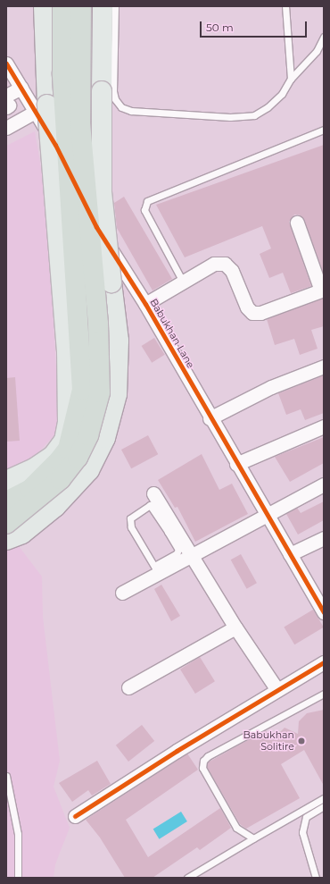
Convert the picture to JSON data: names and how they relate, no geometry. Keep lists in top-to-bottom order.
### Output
{
  "streets": {
    "street": ["Babukhan Lane"]
  },
  "places": ["Babukhan Solitire"],
  "scale_bar": "50 m"
}
